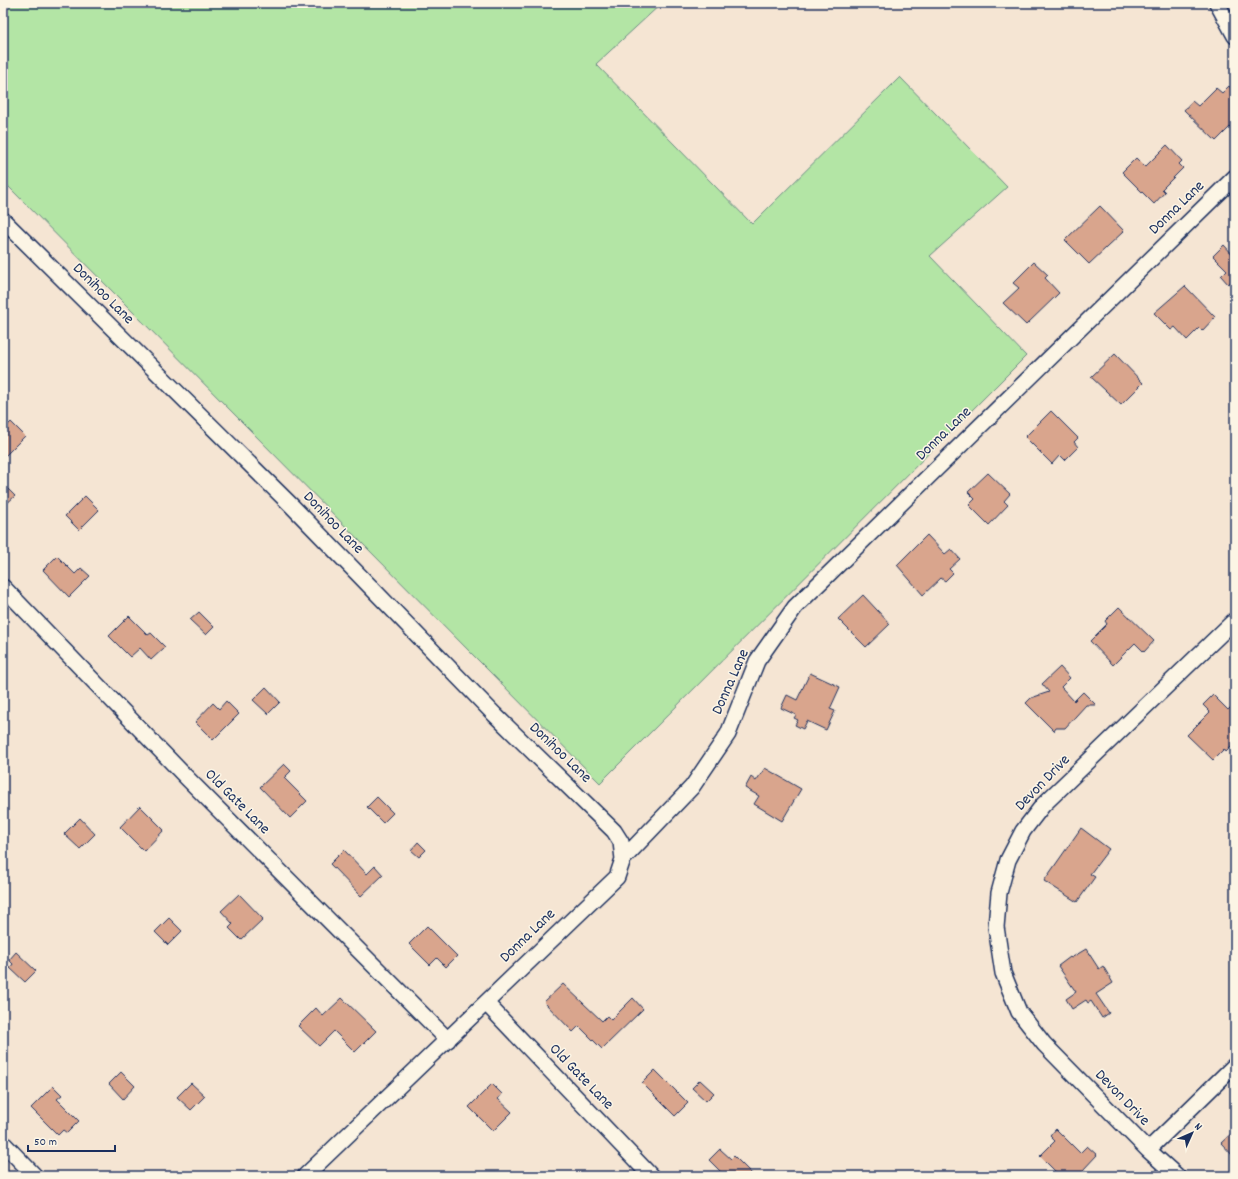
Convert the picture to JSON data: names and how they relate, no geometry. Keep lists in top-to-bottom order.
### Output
{
  "streets": {
    "street": [
      "Donna Lane",
      "Donihoo Lane",
      "Devon Drive",
      "Old Gate Lane"
    ]
  },
  "crossings": [
    ["Donna Lane", "Donihoo Lane"],
    ["Donna Lane", "Old Gate Lane"]
  ],
  "scale_bar": "50 m",
  "north": "top right"
}
